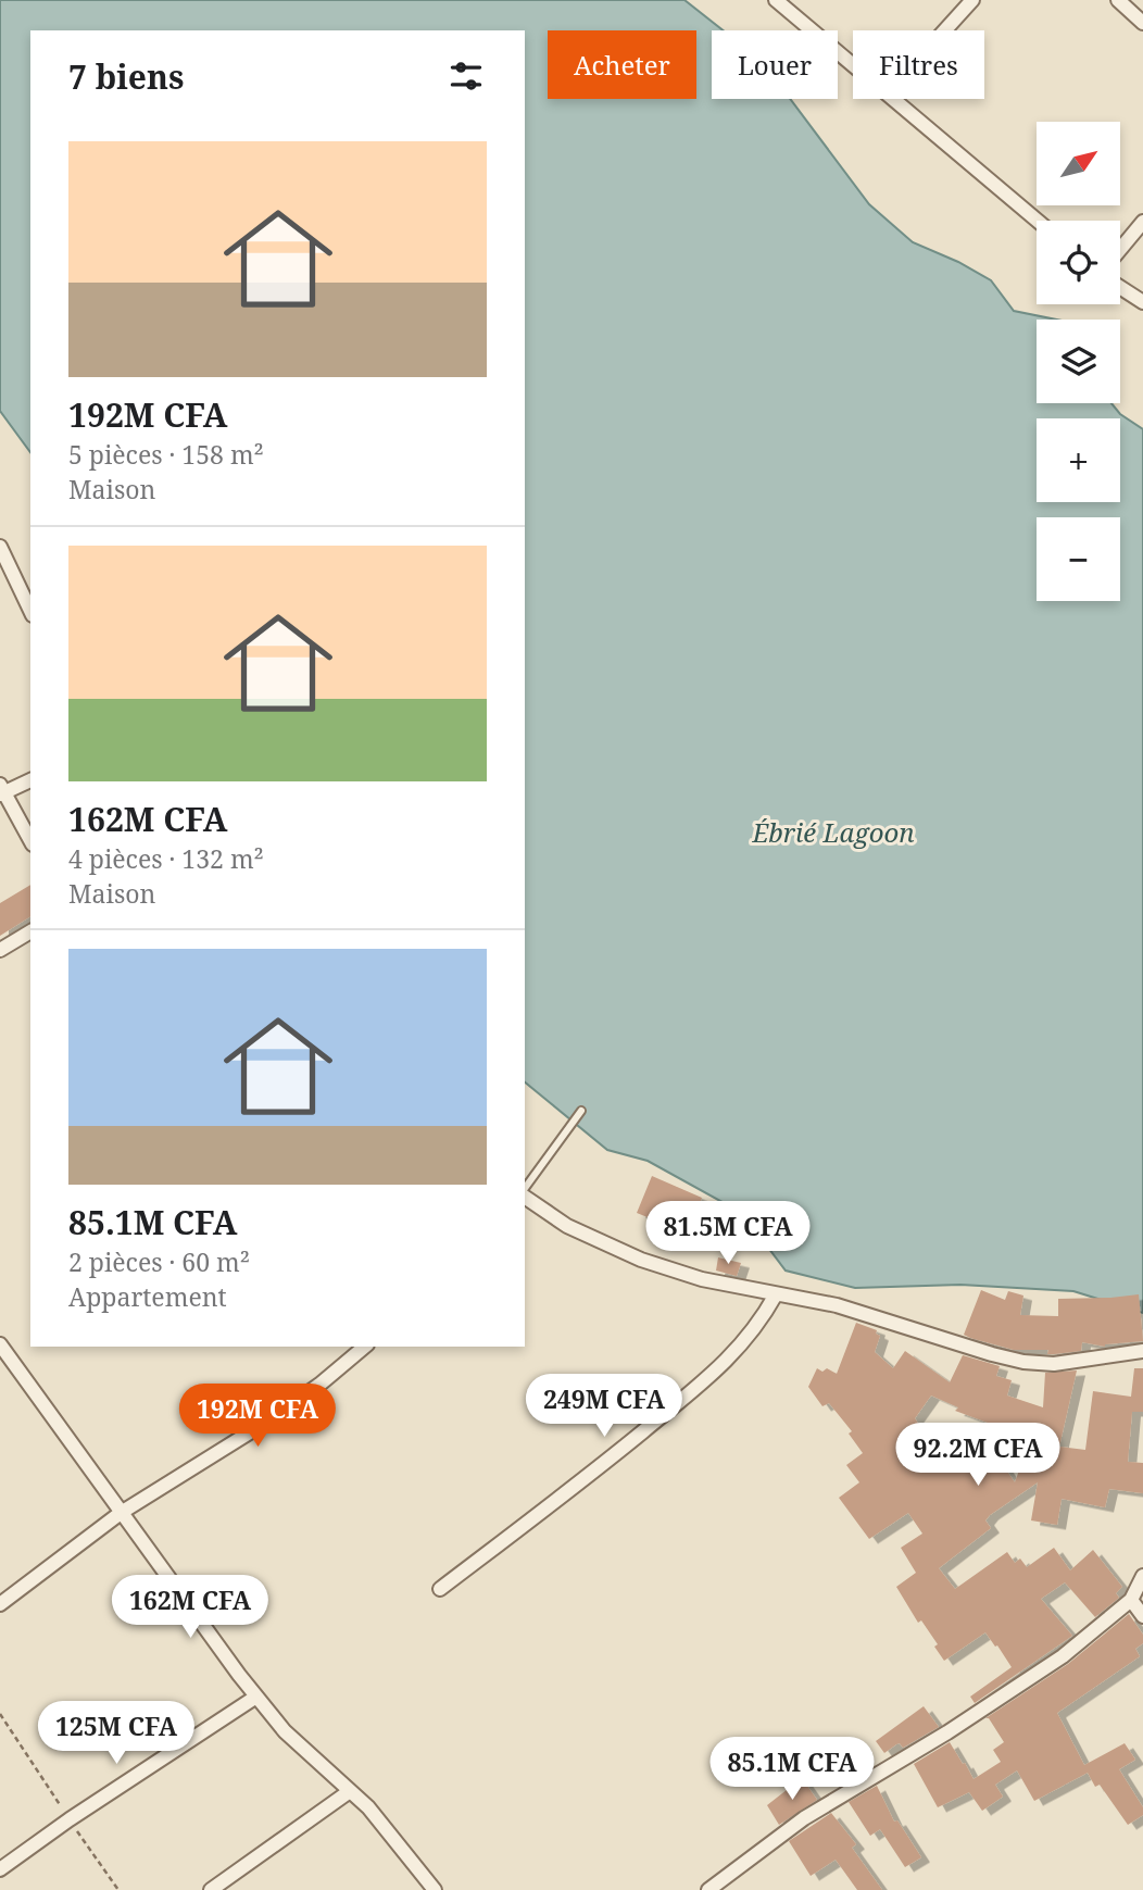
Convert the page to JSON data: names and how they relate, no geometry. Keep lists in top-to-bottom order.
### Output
{
  "water": ["Ébrié Lagoon"],
  "north": "top right",
  "page": {
    "chip": ["Acheter", "Louer", "Filtres"],
    "heading": "7 biens",
    "map_buttons": ["+", "−"],
    "list": [
      {
        "name": "192M CFA",
        "note": "5 pièces · 158 m² · Maison"
      },
      {
        "name": "162M CFA",
        "note": "4 pièces · 132 m² · Maison"
      },
      {
        "name": "85.1M CFA",
        "note": "2 pièces · 60 m² · Appartement"
      }
    ],
    "price": [
      "81.5M CFA",
      "249M CFA",
      "192M CFA",
      "92.2M CFA",
      "162M CFA",
      "125M CFA",
      "85.1M CFA"
    ]
  }
}
